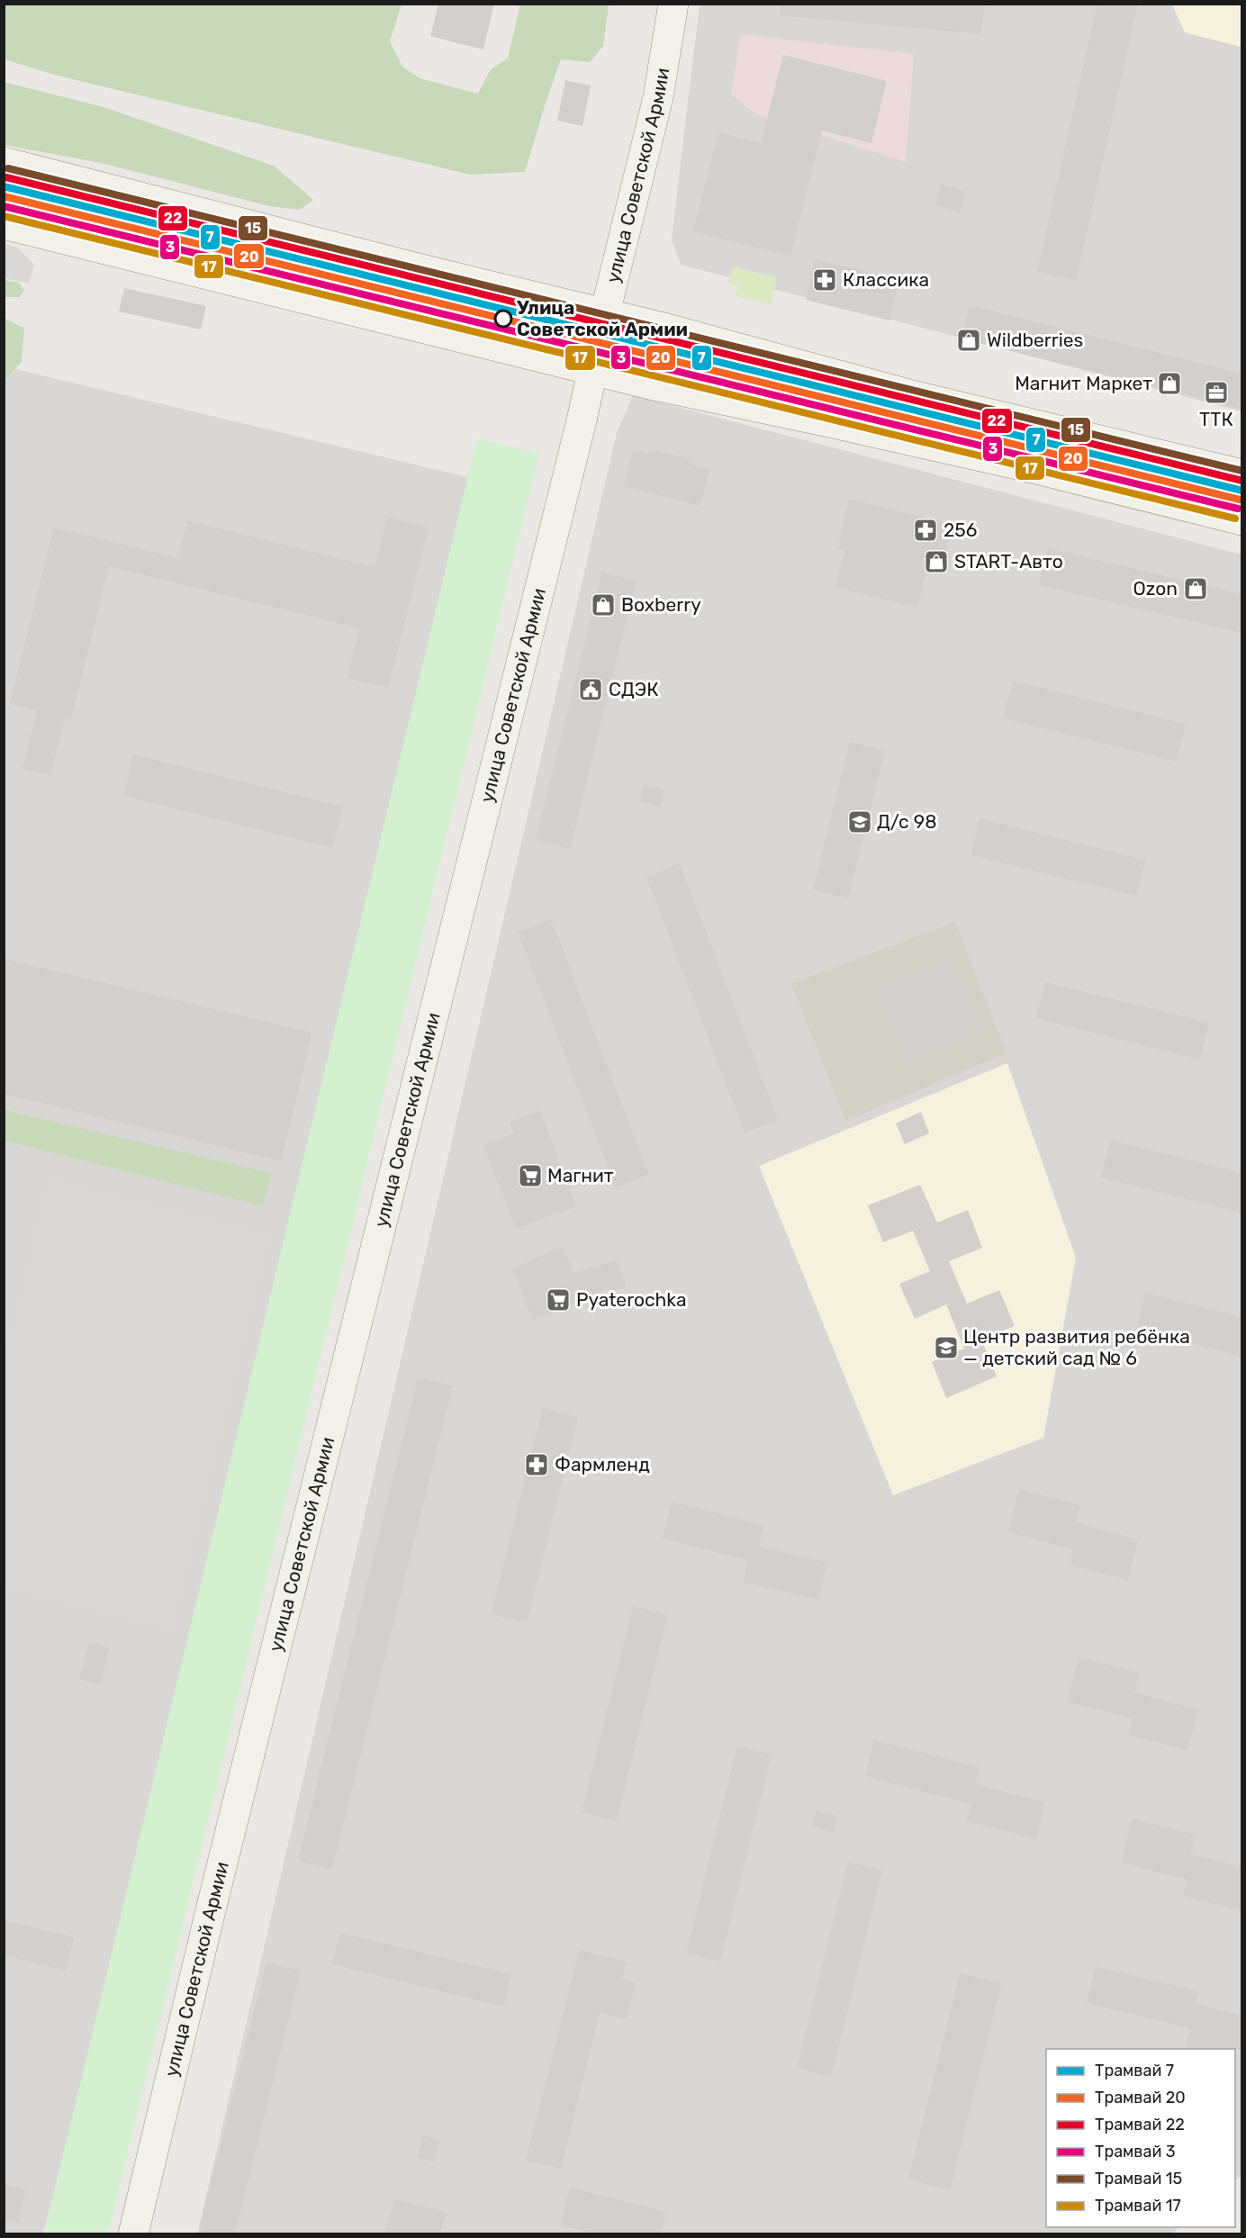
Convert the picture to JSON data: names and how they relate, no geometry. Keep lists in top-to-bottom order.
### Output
{
  "streets": {
    "main road": ["улица Советской Армии"]
  },
  "places": {
    "pharmacy": ["Классика", "256", "Фармленд"],
    "other": ["Улица Советской Армии"],
    "shop": [
      "Wildberries",
      "Магнит Маркет",
      "START-Авто",
      "Ozon",
      "Boxberry"
    ],
    "office": ["ТТК"],
    "public building": ["СДЭК"],
    "school or university": ["Д/с 98", "Центр развития ребёнка — детский сад № 6"],
    "supermarket": ["Магнит", "Pyaterochka"]
  },
  "lines": [
    "tram line 15",
    "tram line 22",
    "tram line 7",
    "tram line 20",
    "tram line 3",
    "tram line 17"
  ],
  "legend": [
    "Трамвай 7",
    "Трамвай 20",
    "Трамвай 22",
    "Трамвай 3",
    "Трамвай 15",
    "Трамвай 17"
  ]
}
